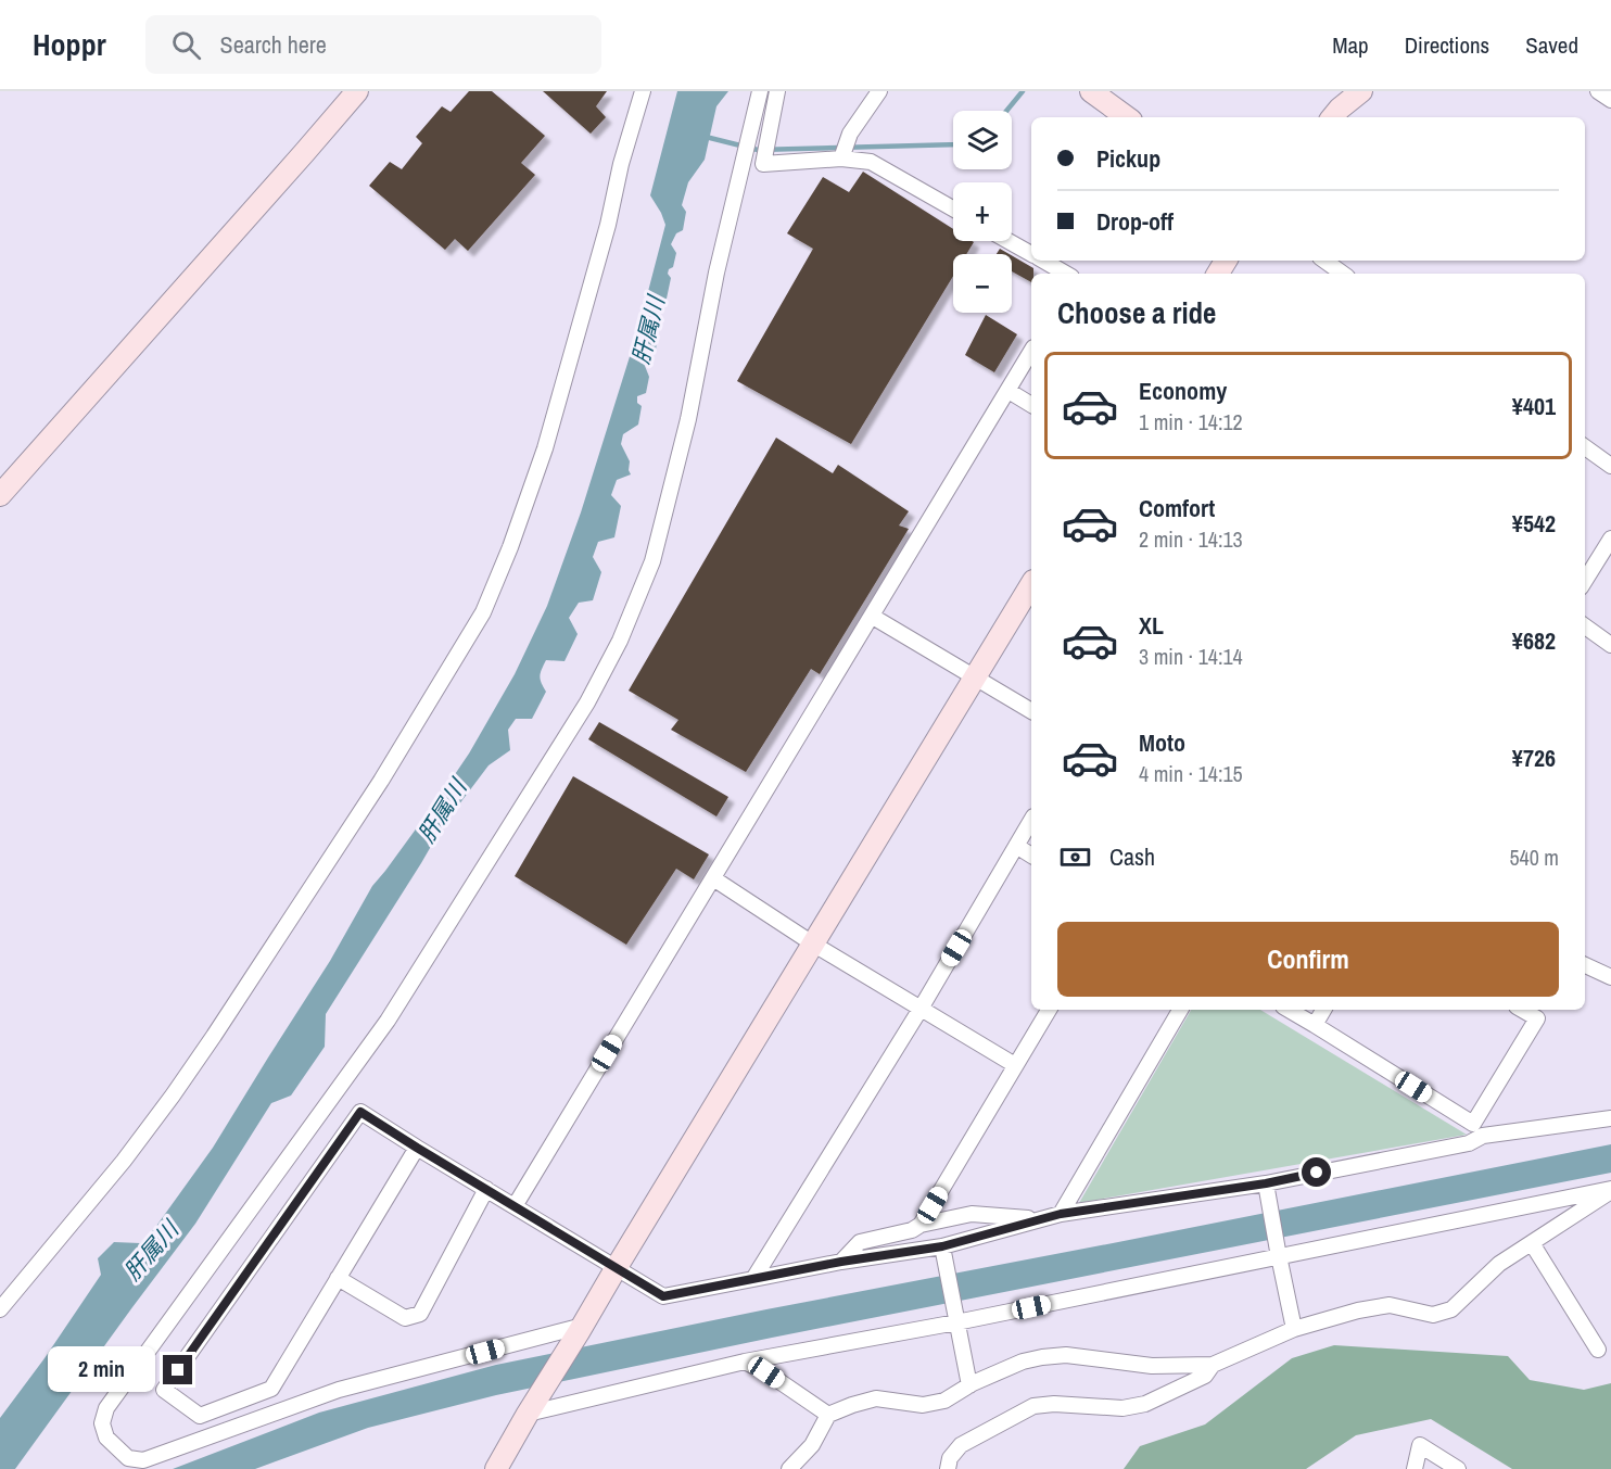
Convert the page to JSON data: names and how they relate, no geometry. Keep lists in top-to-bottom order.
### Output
{
  "water": ["肝属川"],
  "page": {
    "header": "Hoppr",
    "search": "Search here",
    "nav": ["Map", "Directions", "Saved"],
    "map_buttons": ["+", "−"],
    "banner": ["Pickup", "Drop-off"],
    "heading": "Choose a ride",
    "list": [
      {
        "name": "Economy",
        "note": "1 min · 14:12",
        "value": "¥401"
      },
      {
        "name": "Comfort",
        "note": "2 min · 14:13",
        "value": "¥542"
      },
      {
        "name": "XL",
        "note": "3 min · 14:14",
        "value": "¥682"
      },
      {
        "name": "Moto",
        "note": "4 min · 14:15",
        "value": "¥726"
      }
    ],
    "pay": ["Cash", "540 m"],
    "buttons": "Confirm",
    "bubble": "2 min"
  }
}
